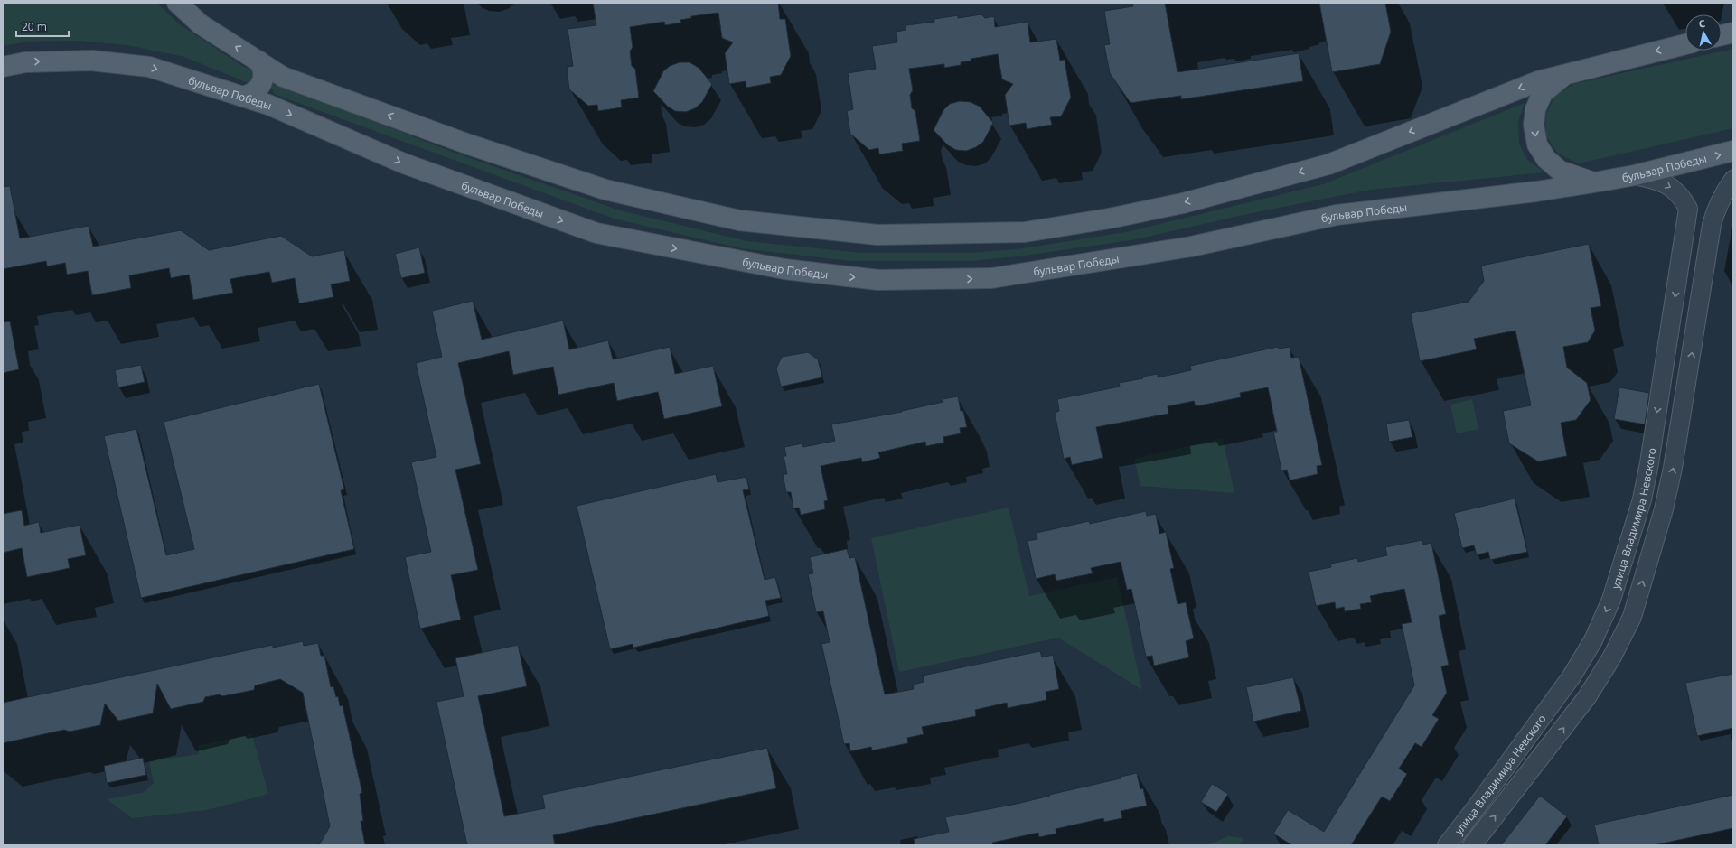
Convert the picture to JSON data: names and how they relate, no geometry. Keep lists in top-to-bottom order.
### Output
{
  "streets": {
    "main road": ["бульвар Победы"],
    "street": ["улица Владимира Невского"]
  },
  "crossings": [
    ["бульвар Победы", "улица Владимира Невского"]
  ],
  "scale_bar": "20 m",
  "north": "top"
}
